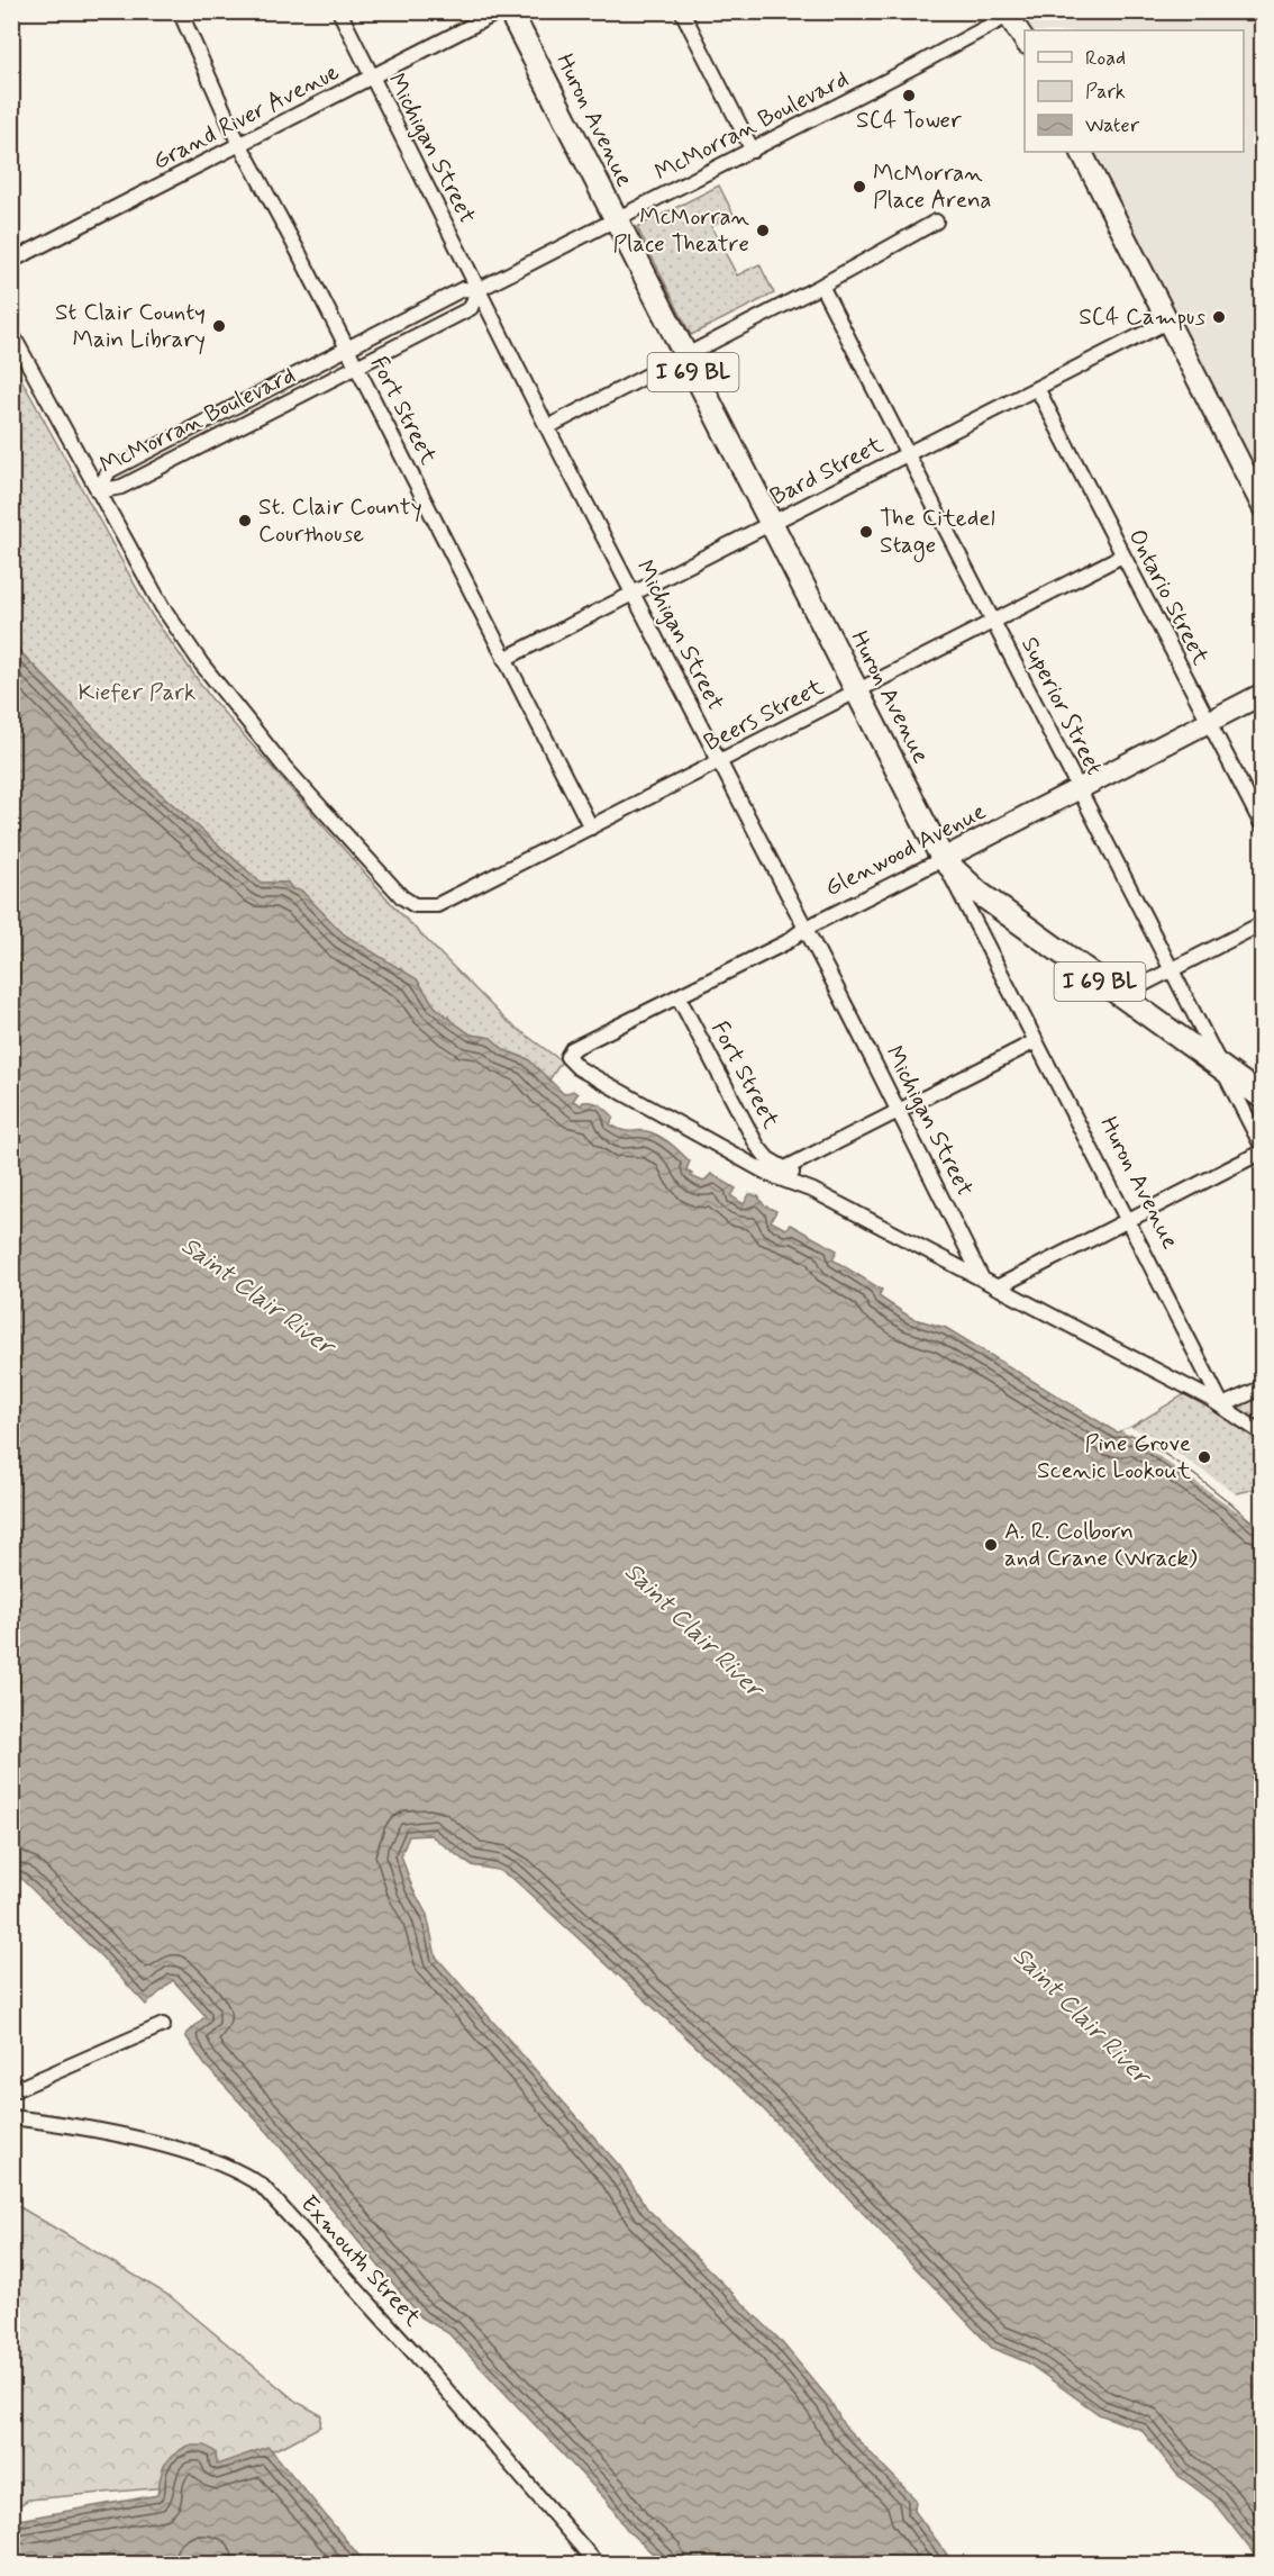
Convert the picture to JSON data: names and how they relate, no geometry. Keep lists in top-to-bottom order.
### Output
{
  "streets": {
    "main road": ["Huron Avenue", "I 69 BL"],
    "street": [
      "Grand River Avenue",
      "McMorran Boulevard",
      "Michigan Street",
      "Fort Street",
      "Bard Street",
      "Ontario Street",
      "Superior Street",
      "Beers Street",
      "Glenwood Avenue",
      "Exmouth Street"
    ]
  },
  "crossings": [
    ["Grand River Avenue", "Michigan Street"],
    ["Grand River Avenue", "Fort Street"],
    ["Huron Avenue", "McMorran Boulevard"],
    ["Huron Avenue", "I 69 BL"],
    ["Huron Avenue", "Bard Street"],
    ["Huron Avenue", "Beers Street"],
    ["Huron Avenue", "Glenwood Avenue"],
    ["McMorran Boulevard", "Michigan Street"],
    ["McMorran Boulevard", "Fort Street"],
    ["McMorran Boulevard", "Beers Street"],
    ["Michigan Street", "Bard Street"],
    ["Michigan Street", "Beers Street"],
    ["Michigan Street", "Glenwood Avenue"],
    ["I 69 BL", "Superior Street"],
    ["I 69 BL", "Glenwood Avenue"],
    ["Fort Street", "Bard Street"],
    ["Fort Street", "Beers Street"],
    ["Fort Street", "Glenwood Avenue"],
    ["Bard Street", "Ontario Street"],
    ["Bard Street", "Superior Street"],
    ["Ontario Street", "Beers Street"],
    ["Ontario Street", "Glenwood Avenue"],
    ["Superior Street", "Beers Street"],
    ["Superior Street", "Glenwood Avenue"]
  ],
  "water": ["Saint Clair River"],
  "parks": ["Kiefer Park"],
  "places": [
    "SC4 Tower",
    "McMorran Place Arena",
    "McMorran Place Theatre",
    "SC4 Campus",
    "St Clair County Main Library",
    "St. Clair County Courthouse",
    "The Citedel Stage",
    "Pine Grove Scenic Lookout",
    "A. R. Colborn and Crane (Wrack)"
  ],
  "legend": ["Road", "Park", "Water"]
}
